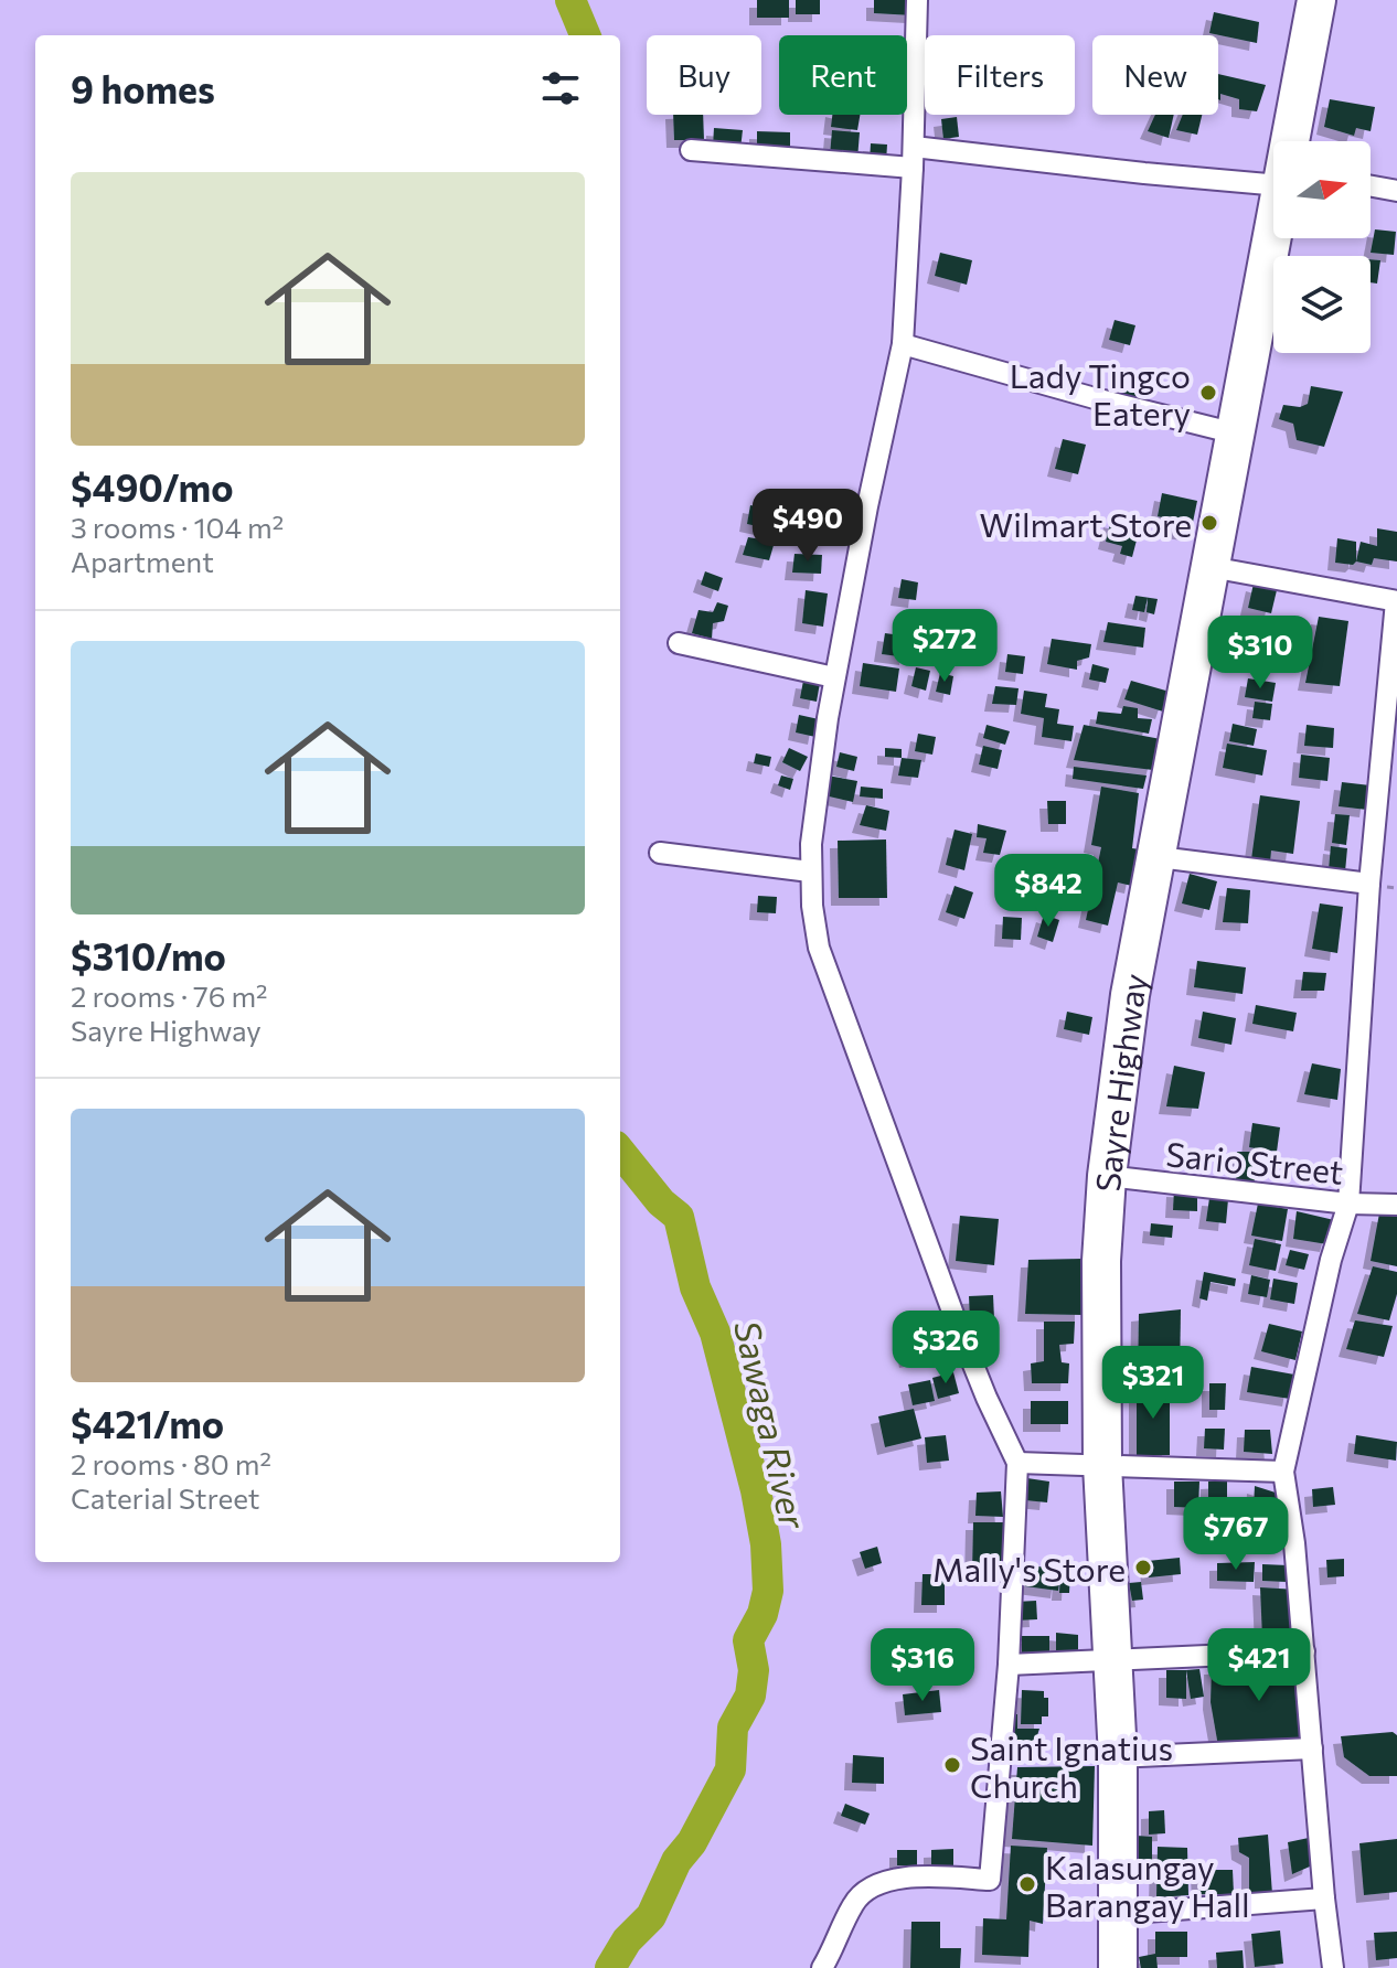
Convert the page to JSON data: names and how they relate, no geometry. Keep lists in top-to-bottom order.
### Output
{
  "streets": {
    "highway": ["Sayre Highway"],
    "street": ["Sario Street"]
  },
  "crossings": [
    ["Sayre Highway", "Sario Street"]
  ],
  "water": ["Sawaga River"],
  "places": [
    "Lady Tingco Eatery",
    "Wilmart Store",
    "Mally's Store",
    "Saint Ignatius Church",
    "Kalasungay Barangay Hall"
  ],
  "north": "right",
  "page": {
    "chip": [
      "Buy",
      "Rent",
      "Filters",
      "New"
    ],
    "heading": "9 homes",
    "list": [
      {
        "name": "$490/mo",
        "note": "3 rooms · 104 m² · Apartment"
      },
      {
        "name": "$310/mo",
        "note": "2 rooms · 76 m² · Sayre Highway"
      },
      {
        "name": "$421/mo",
        "note": "2 rooms · 80 m² · Caterial Street"
      }
    ],
    "price": [
      "$490",
      "$272",
      "$310",
      "$842",
      "$326",
      "$321",
      "$767",
      "$316",
      "$421"
    ]
  }
}
